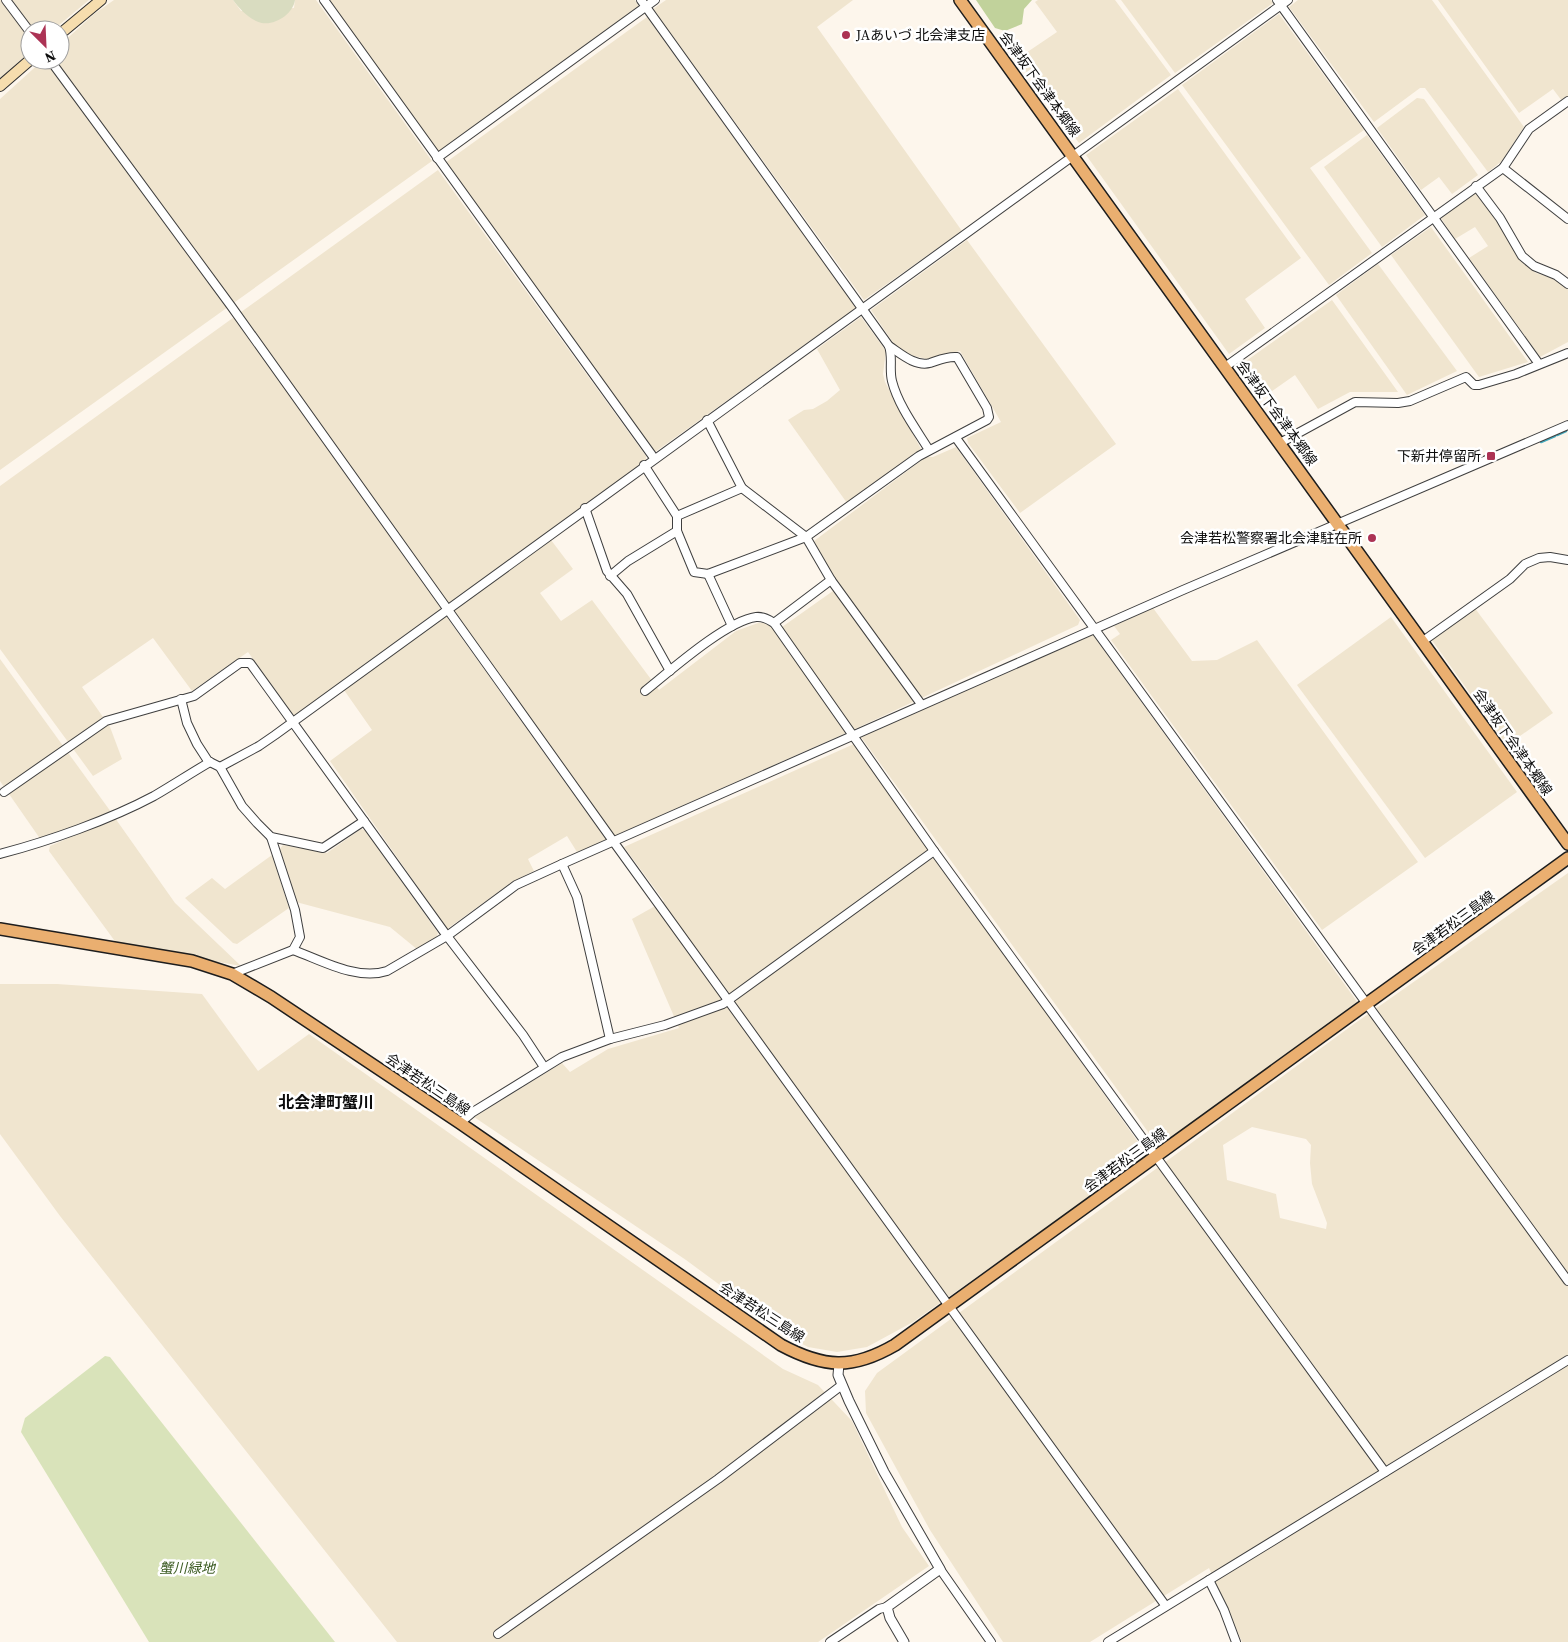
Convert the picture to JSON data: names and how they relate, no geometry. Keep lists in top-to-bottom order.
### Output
{
  "streets": {
    "main road": ["会津坂下会津本郷線", "会津若松三島線"]
  },
  "districts": ["北会津町蟹川"],
  "parks": ["蟹川緑地"],
  "places": {
    "other": ["JAあいづ 北会津支店", "会津若松警察署北会津駐在所"],
    "transit": ["下新井停留所"]
  },
  "north": "bottom right"
}
